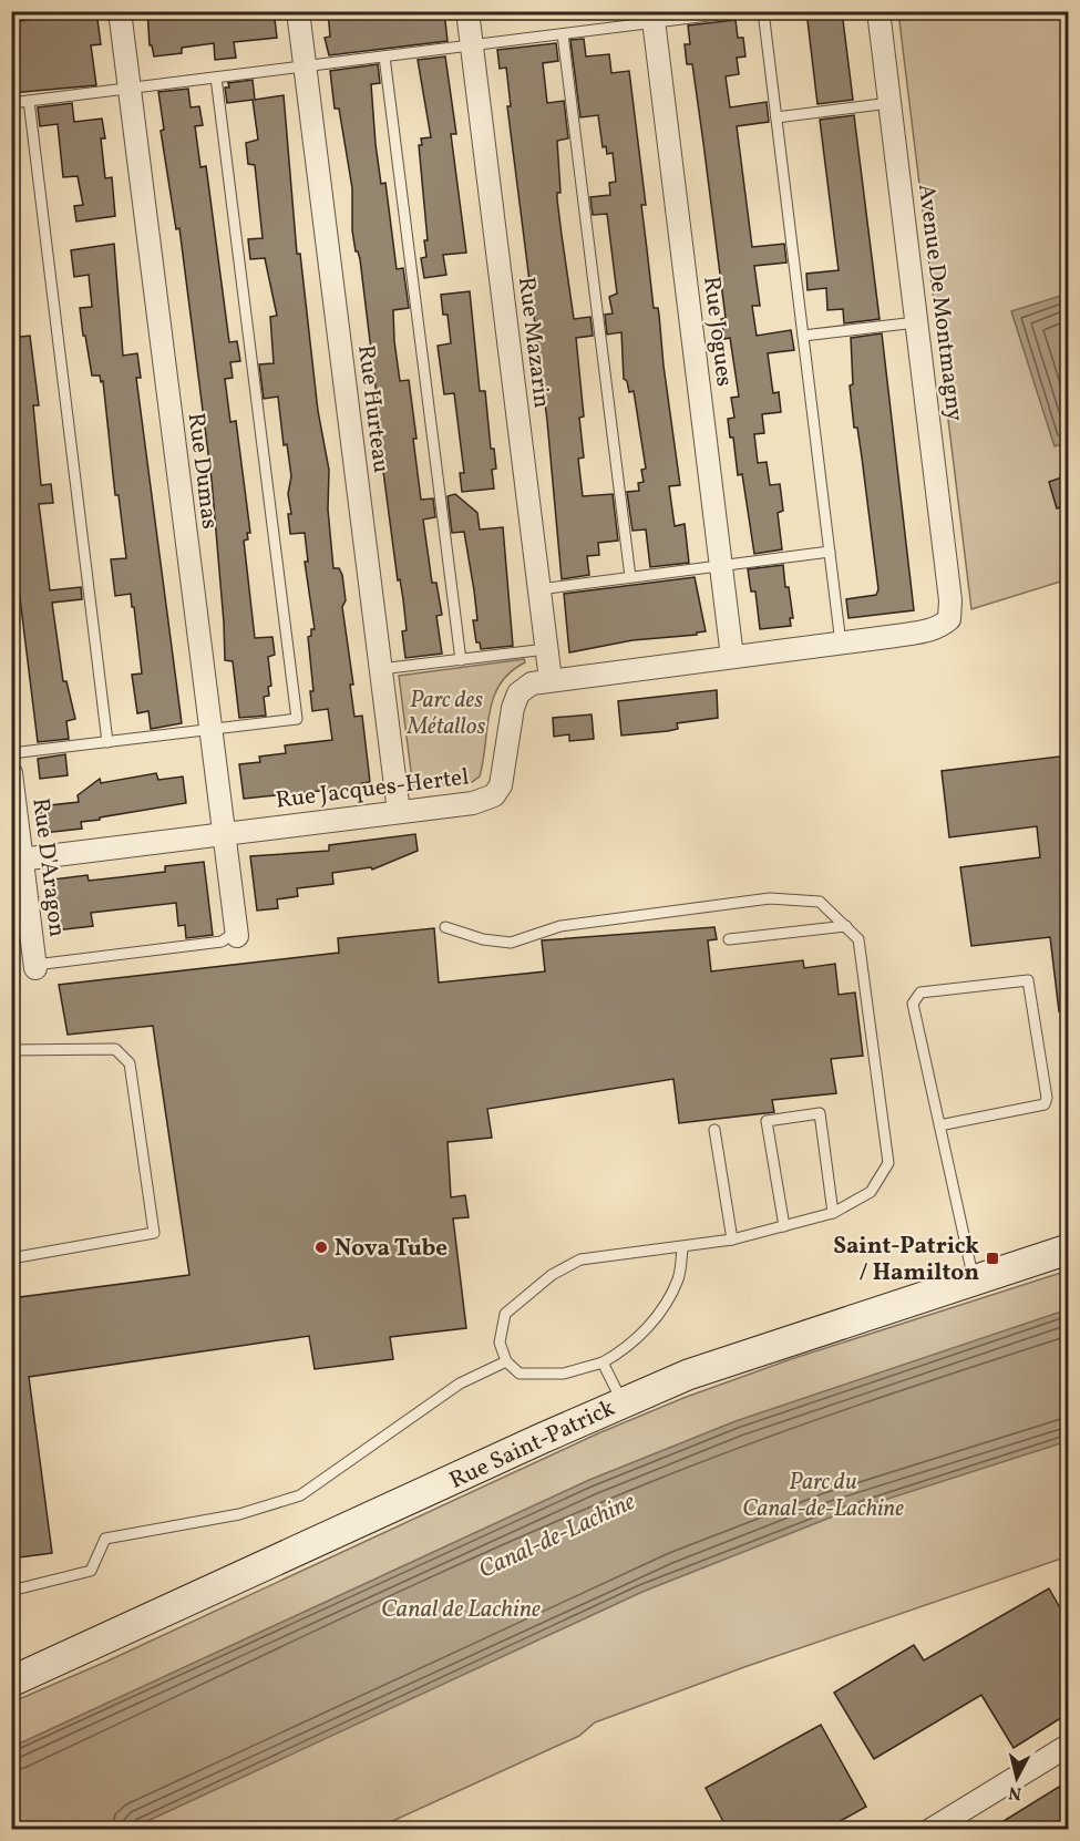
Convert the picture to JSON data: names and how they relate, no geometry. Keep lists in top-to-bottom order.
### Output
{
  "streets": {
    "main road": ["Rue Saint-Patrick"],
    "street": [
      "Avenue De Montmagny",
      "Rue Jogues",
      "Rue Mazarin",
      "Rue Hurteau",
      "Rue Dumas",
      "Rue Jacques-Hertel",
      "Rue D'Aragon"
    ]
  },
  "crossings": [
    ["Avenue De Montmagny", "Rue Jacques-Hertel"],
    ["Rue Jogues", "Rue Jacques-Hertel"],
    ["Rue Mazarin", "Rue Jacques-Hertel"],
    ["Rue Hurteau", "Rue Jacques-Hertel"],
    ["Rue Dumas", "Rue Jacques-Hertel"],
    ["Rue Jacques-Hertel", "Rue D'Aragon"]
  ],
  "water": ["Canal-de-Lachine", "Canal de Lachine"],
  "parks": ["Parc des Métallos", "Parc du Canal-de-Lachine"],
  "places": {
    "other": ["Nova Tube"],
    "transit": ["Saint-Patrick / Hamilton"]
  },
  "north": "bottom"
}
